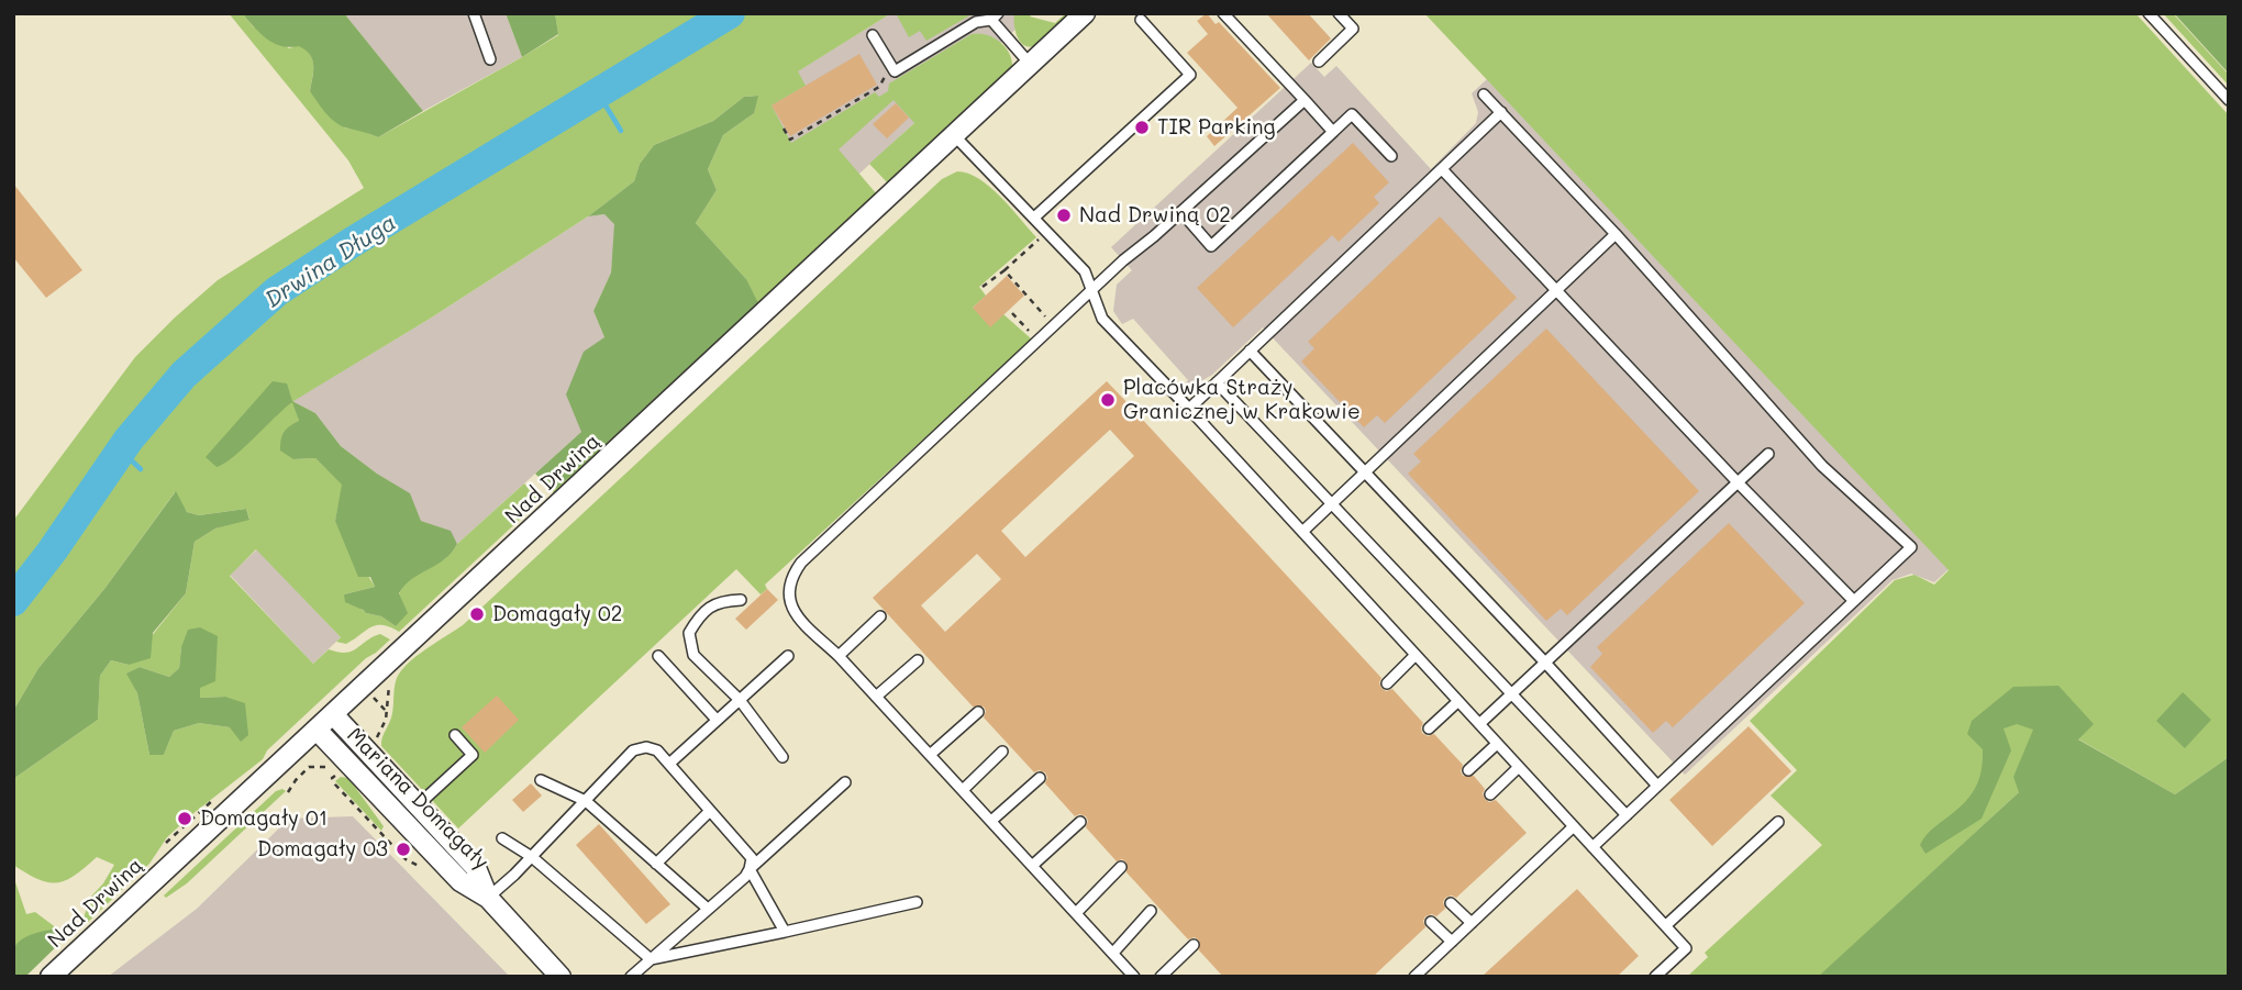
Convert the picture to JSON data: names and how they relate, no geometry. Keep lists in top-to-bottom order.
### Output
{
  "streets": {
    "street": ["Nad Drwiną", "Mariana Domagały"]
  },
  "crossings": [
    ["Nad Drwiną", "Mariana Domagały"]
  ],
  "water": ["Drwina Długa"],
  "places": [
    "TIR Parking",
    "Nad Drwiną 02",
    "Placówka Straży Granicznej w Krakowie",
    "Domagały 02",
    "Domagały 01",
    "Domagały 03"
  ]
}
